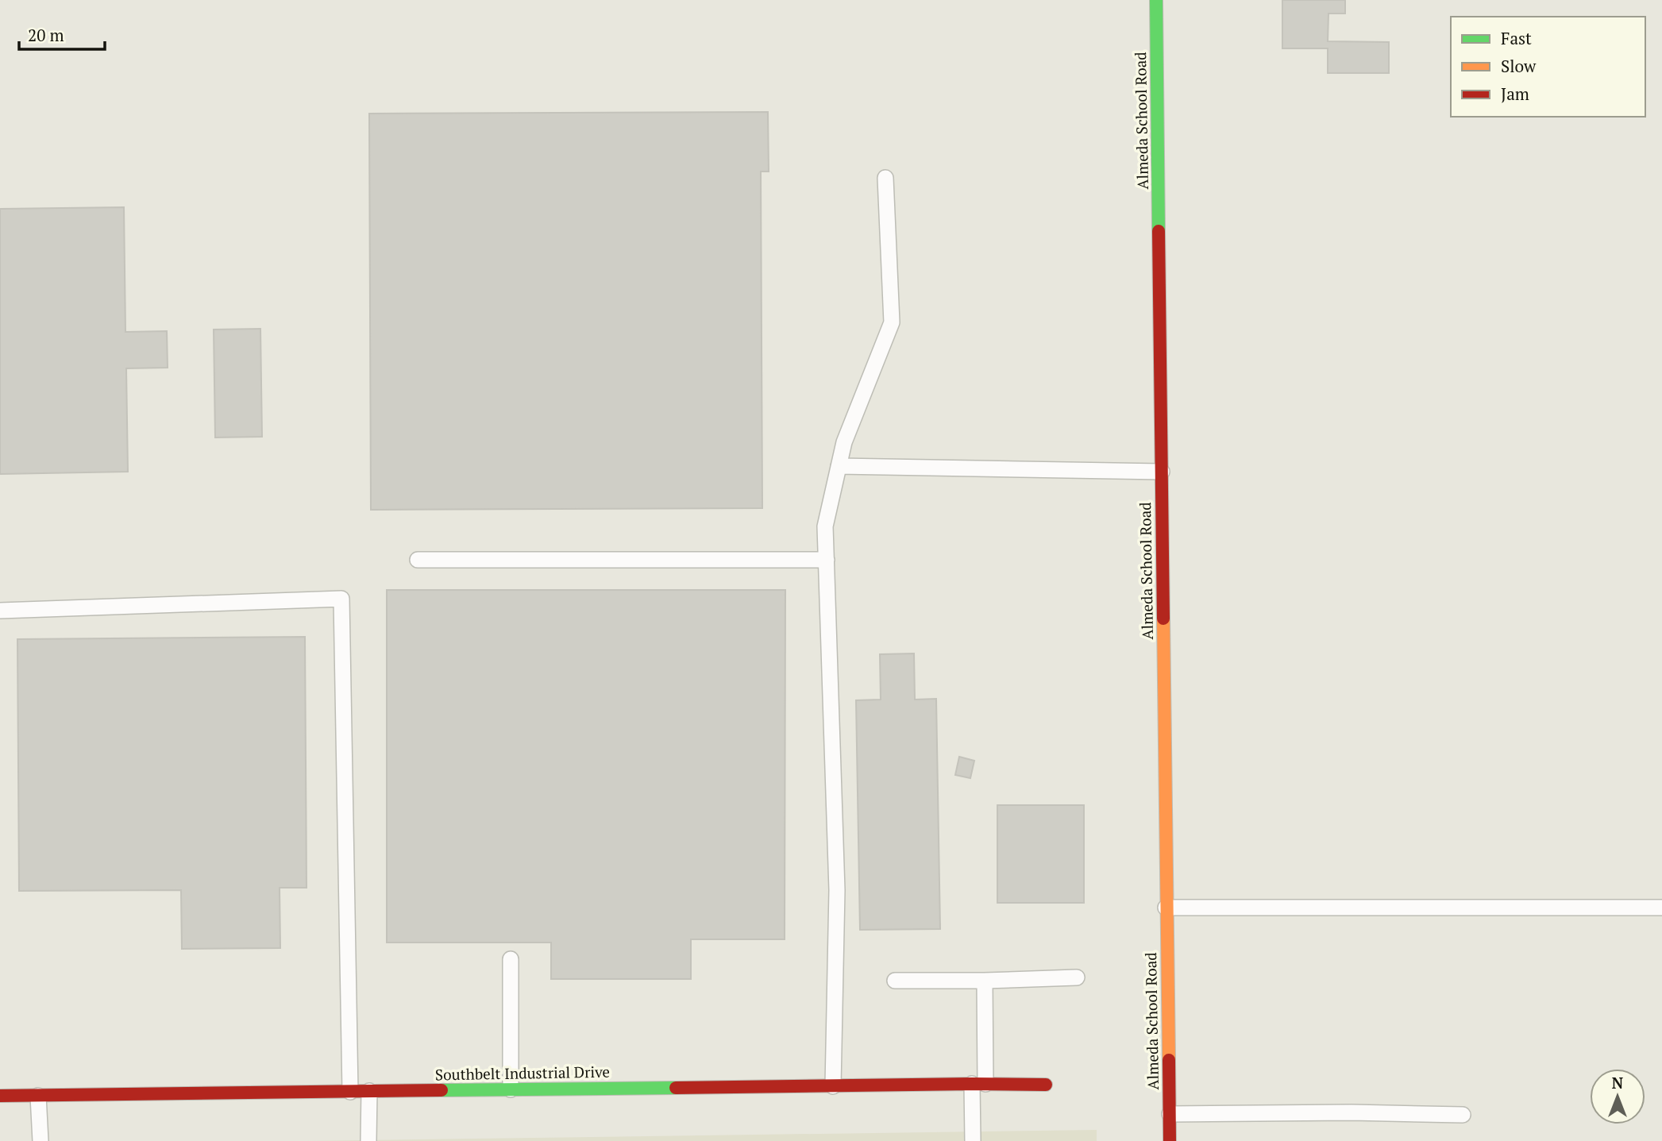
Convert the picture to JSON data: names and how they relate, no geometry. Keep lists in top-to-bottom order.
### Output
{
  "streets": {
    "street": ["Almeda School Road", "Southbelt Industrial Drive"]
  },
  "legend": ["Fast", "Slow", "Jam"],
  "scale_bar": "20 m",
  "north": "top"
}
